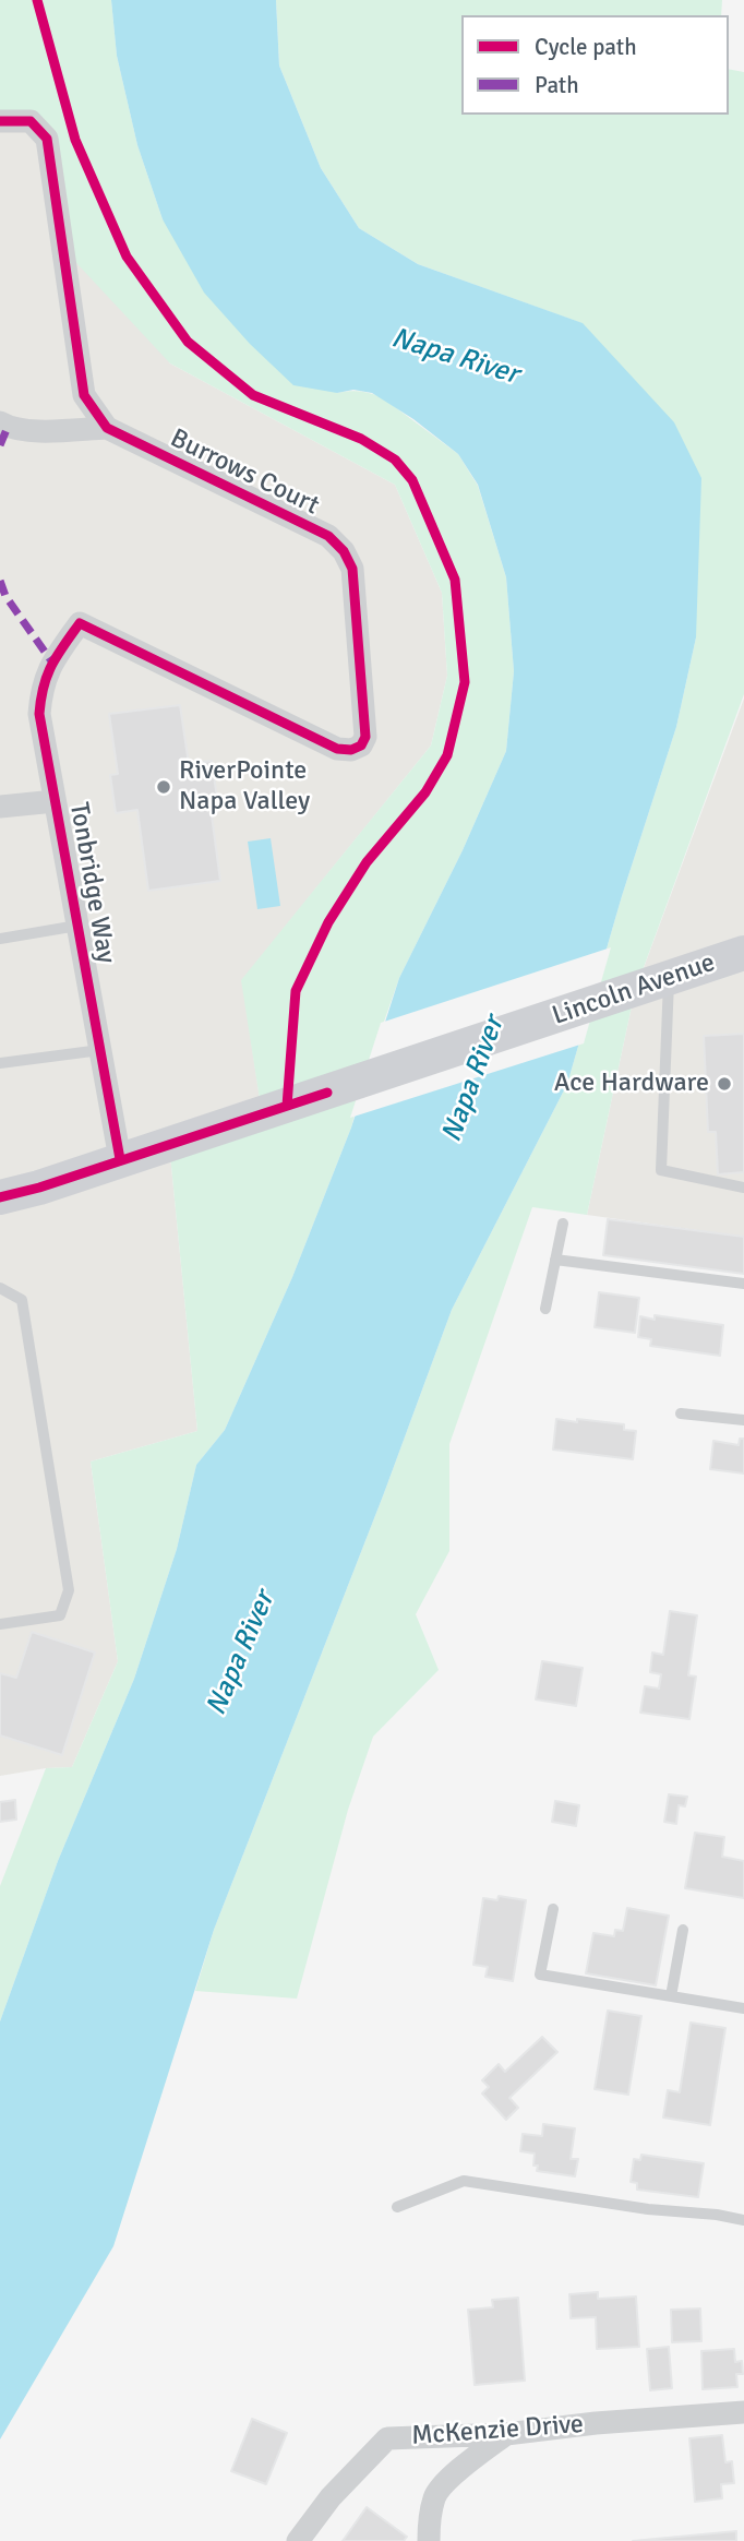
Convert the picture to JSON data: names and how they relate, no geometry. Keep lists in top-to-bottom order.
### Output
{
  "streets": {
    "main road": ["Lincoln Avenue"],
    "street": ["Burrows Court", "Tonbridge Way", "McKenzie Drive"]
  },
  "crossings": [
    ["Burrows Court", "Tonbridge Way"],
    ["Tonbridge Way", "Lincoln Avenue"]
  ],
  "water": ["Napa River"],
  "places": ["RiverPointe Napa Valley", "Ace Hardware"],
  "legend": ["Cycle path", "Path"]
}
